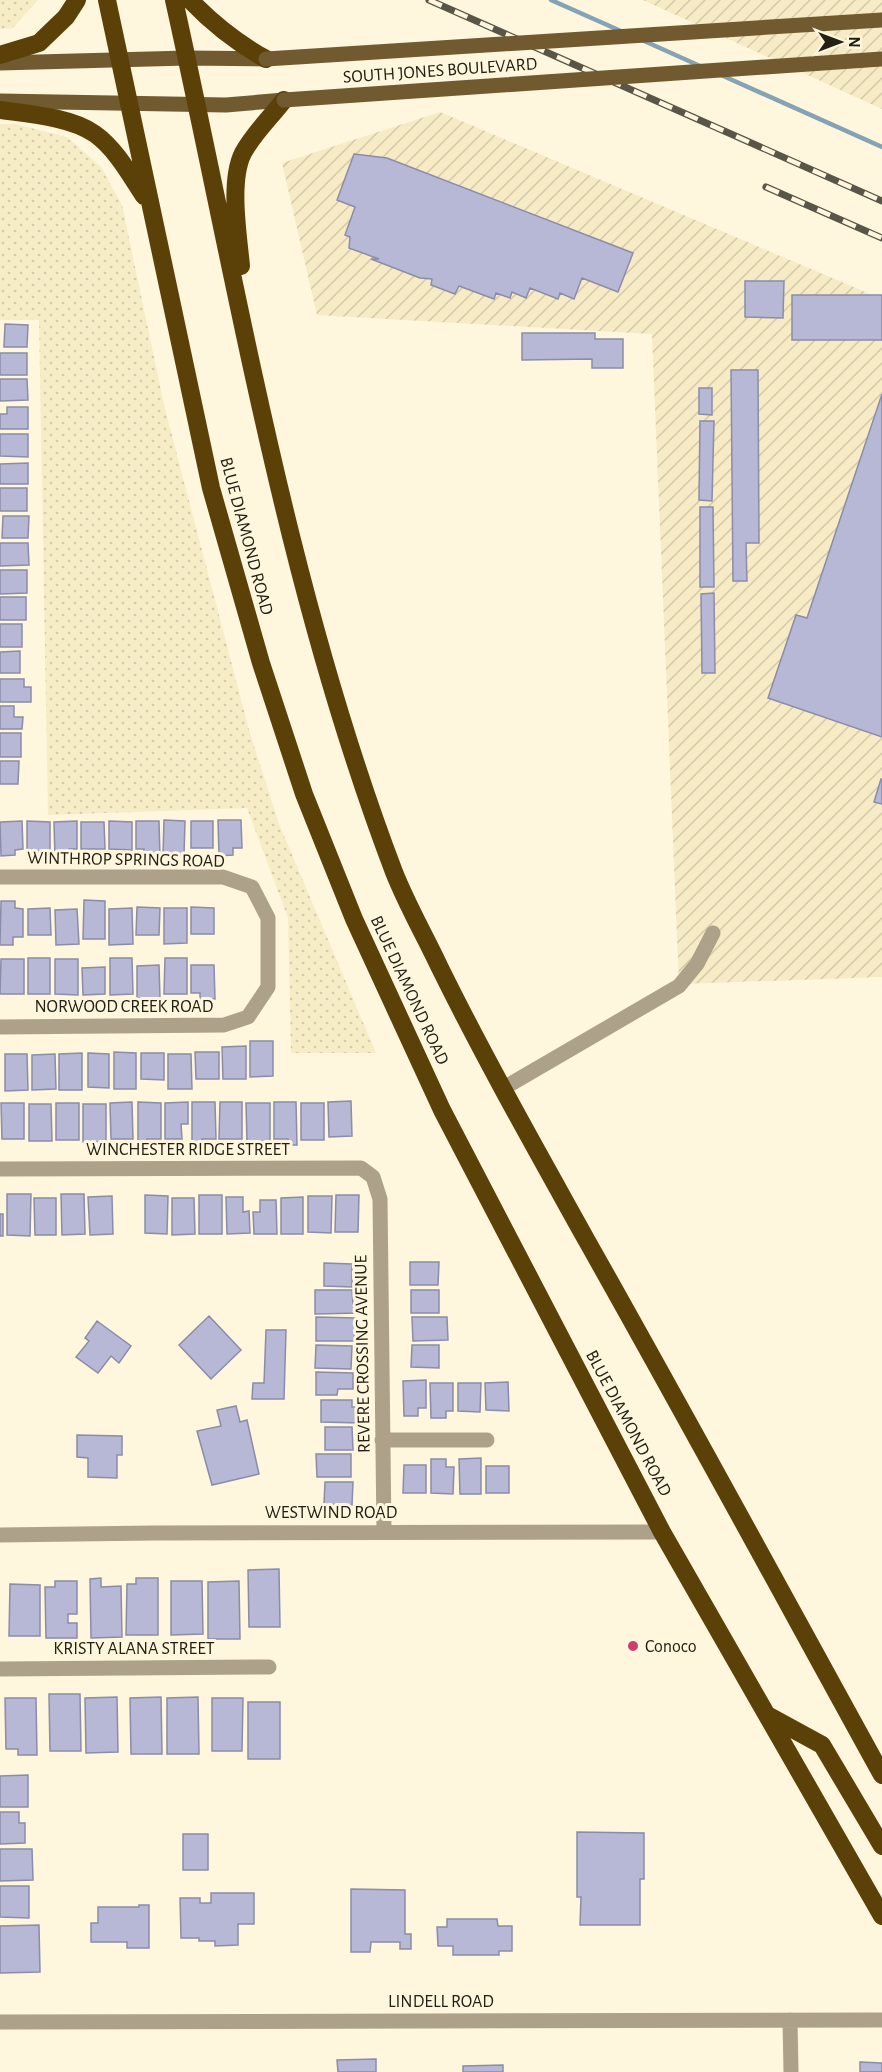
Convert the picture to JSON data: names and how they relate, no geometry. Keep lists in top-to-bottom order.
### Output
{
  "streets": {
    "highway": ["BLUE DIAMOND ROAD"],
    "main road": ["SOUTH JONES BOULEVARD"],
    "street": [
      "WINTHROP SPRINGS ROAD",
      "NORWOOD CREEK ROAD",
      "WINCHESTER RIDGE STREET",
      "REVERE CROSSING AVENUE",
      "WESTWIND ROAD",
      "KRISTY ALANA STREET",
      "LINDELL ROAD"
    ]
  },
  "crossings": [
    ["SOUTH JONES BOULEVARD", "BLUE DIAMOND ROAD"],
    ["BLUE DIAMOND ROAD", "WESTWIND ROAD"],
    ["WINTHROP SPRINGS ROAD", "NORWOOD CREEK ROAD"],
    ["WINCHESTER RIDGE STREET", "REVERE CROSSING AVENUE"],
    ["REVERE CROSSING AVENUE", "WESTWIND ROAD"]
  ],
  "places": ["Conoco"],
  "north": "right"
}
